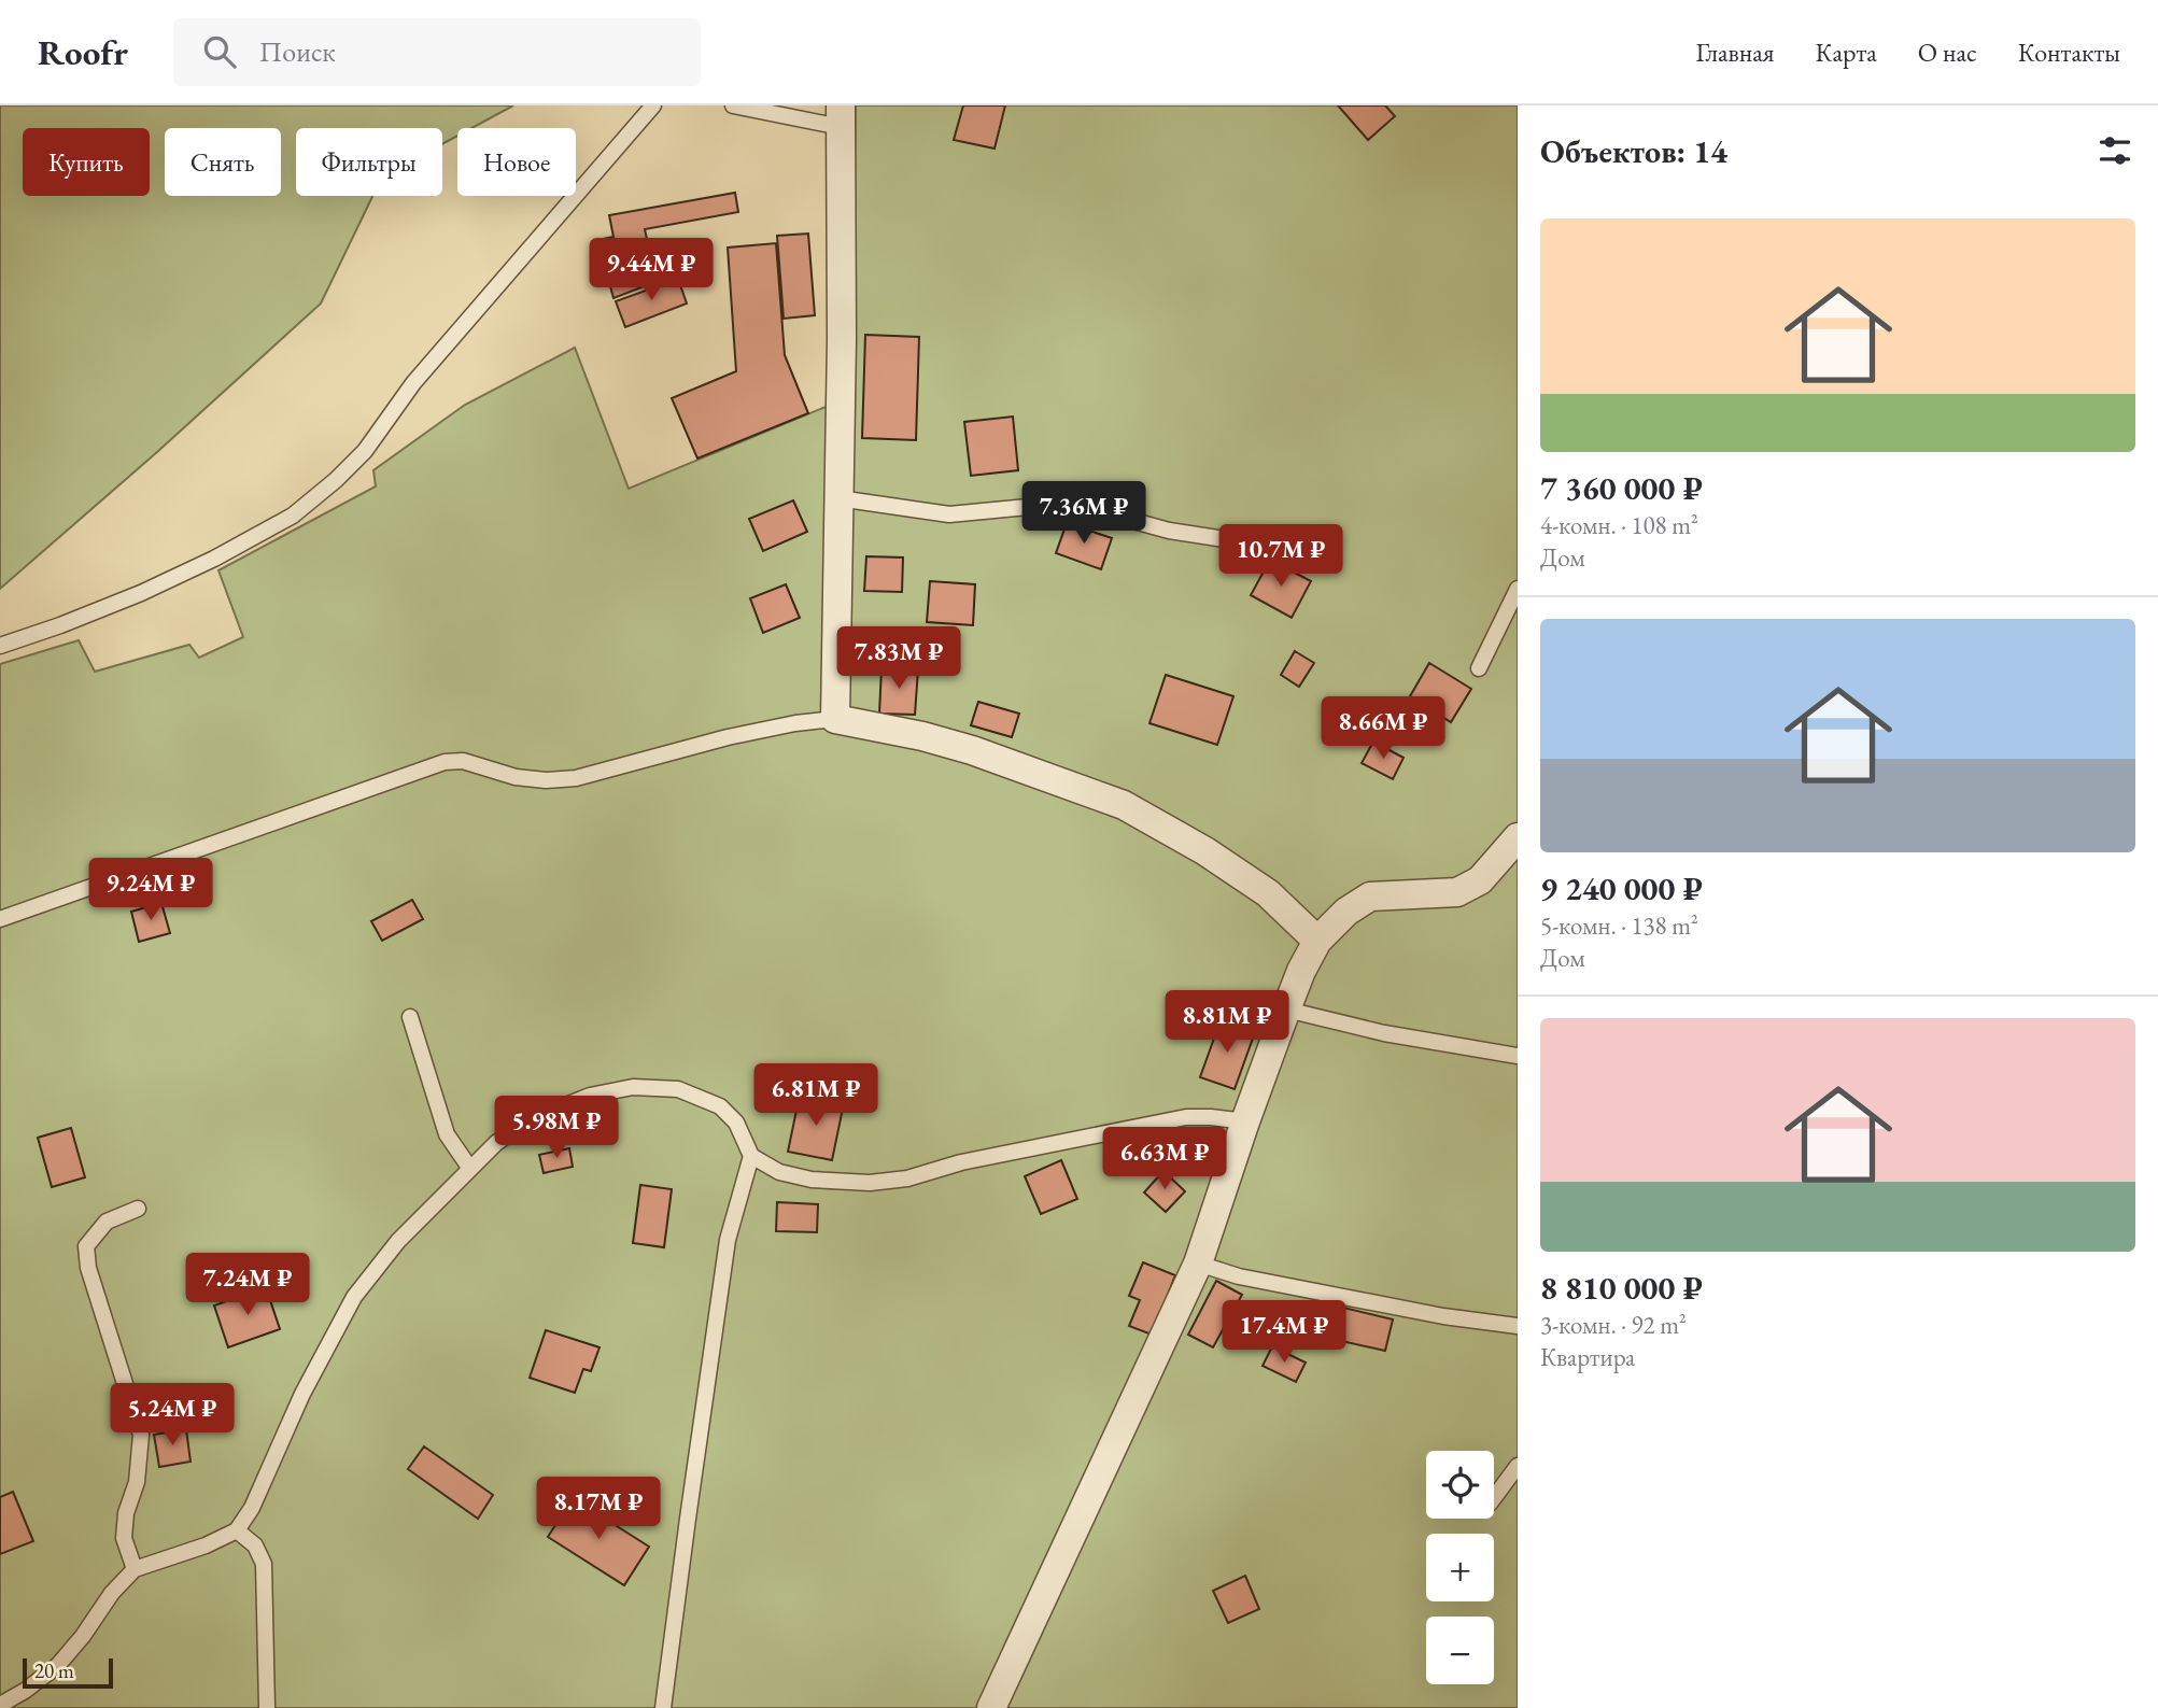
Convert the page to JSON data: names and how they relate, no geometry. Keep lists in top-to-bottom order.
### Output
{
  "scale_bar": "20 m",
  "page": {
    "header": "Roofr",
    "search": "Поиск",
    "nav": [
      "Главная",
      "Карта",
      "О нас",
      "Контакты"
    ],
    "heading": "Объектов: 14",
    "chip": [
      "Купить",
      "Снять",
      "Фильтры",
      "Новое"
    ],
    "list": [
      {
        "name": "7 360 000 ₽",
        "note": "4-комн. · 108 m² · Дом"
      },
      {
        "name": "9 240 000 ₽",
        "note": "5-комн. · 138 m² · Дом"
      },
      {
        "name": "8 810 000 ₽",
        "note": "3-комн. · 92 m² · Квартира"
      }
    ],
    "price": [
      "9.44M ₽",
      "7.36M ₽",
      "10.7M ₽",
      "7.83M ₽",
      "8.66M ₽",
      "9.24M ₽",
      "8.81M ₽",
      "6.81M ₽",
      "5.98M ₽",
      "6.63M ₽",
      "7.24M ₽",
      "17.4M ₽",
      "5.24M ₽",
      "8.17M ₽"
    ],
    "map_buttons": ["+", "−"],
    "scale": "20 m"
  }
}
